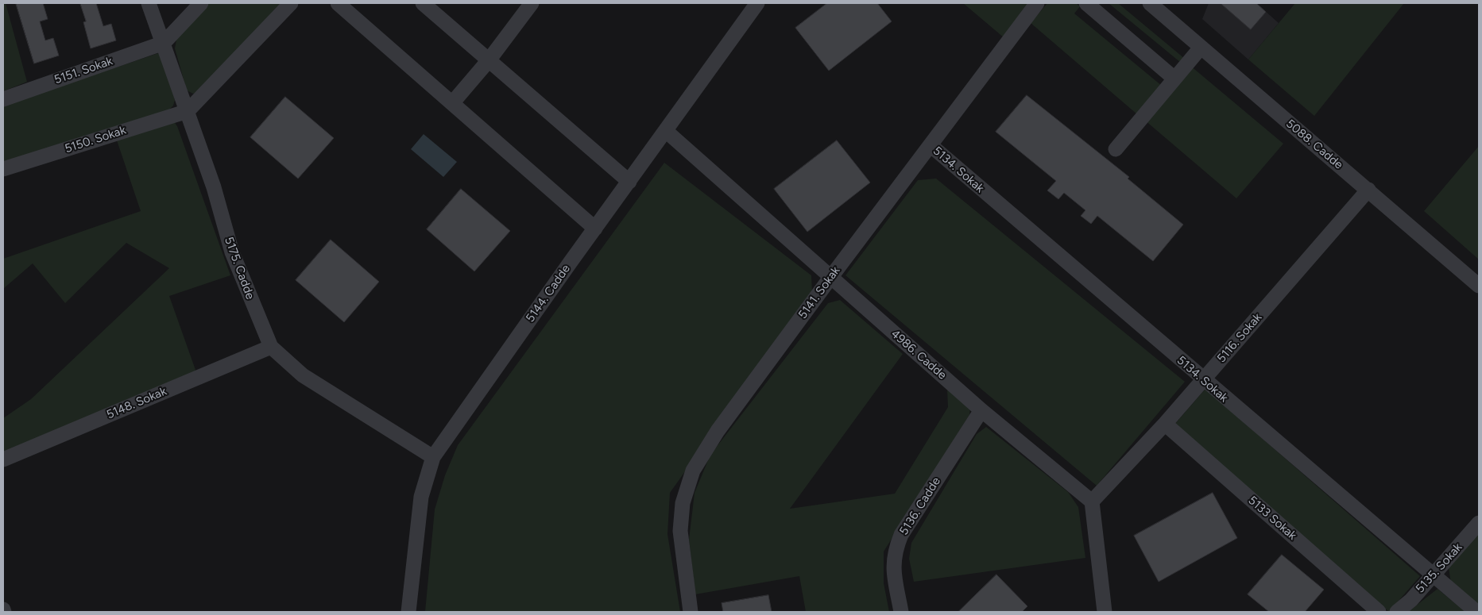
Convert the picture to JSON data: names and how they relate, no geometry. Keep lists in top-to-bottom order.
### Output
{
  "streets": {
    "street": [
      "5151. Sokak",
      "5150. Sokak",
      "5088. Cadde",
      "5134. Sokak",
      "5175. Cadde",
      "5141. Sokak",
      "5144. Cadde",
      "5116. Sokak",
      "4986. Cadde",
      "5148. Sokak",
      "5136. Cadde",
      "5133 Sokak",
      "5135. Sokak"
    ]
  },
  "crossings": [
    ["5151. Sokak", "5175. Cadde"],
    ["5150. Sokak", "5175. Cadde"],
    ["5088. Cadde", "5116. Sokak"],
    ["5134. Sokak", "5141. Sokak"],
    ["5134. Sokak", "5116. Sokak"],
    ["5134. Sokak", "5135. Sokak"],
    ["5175. Cadde", "5144. Cadde"],
    ["5175. Cadde", "5148. Sokak"],
    ["5141. Sokak", "4986. Cadde"],
    ["5144. Cadde", "4986. Cadde"],
    ["5116. Sokak", "4986. Cadde"],
    ["5116. Sokak", "5133 Sokak"],
    ["4986. Cadde", "5136. Cadde"]
  ]
}
